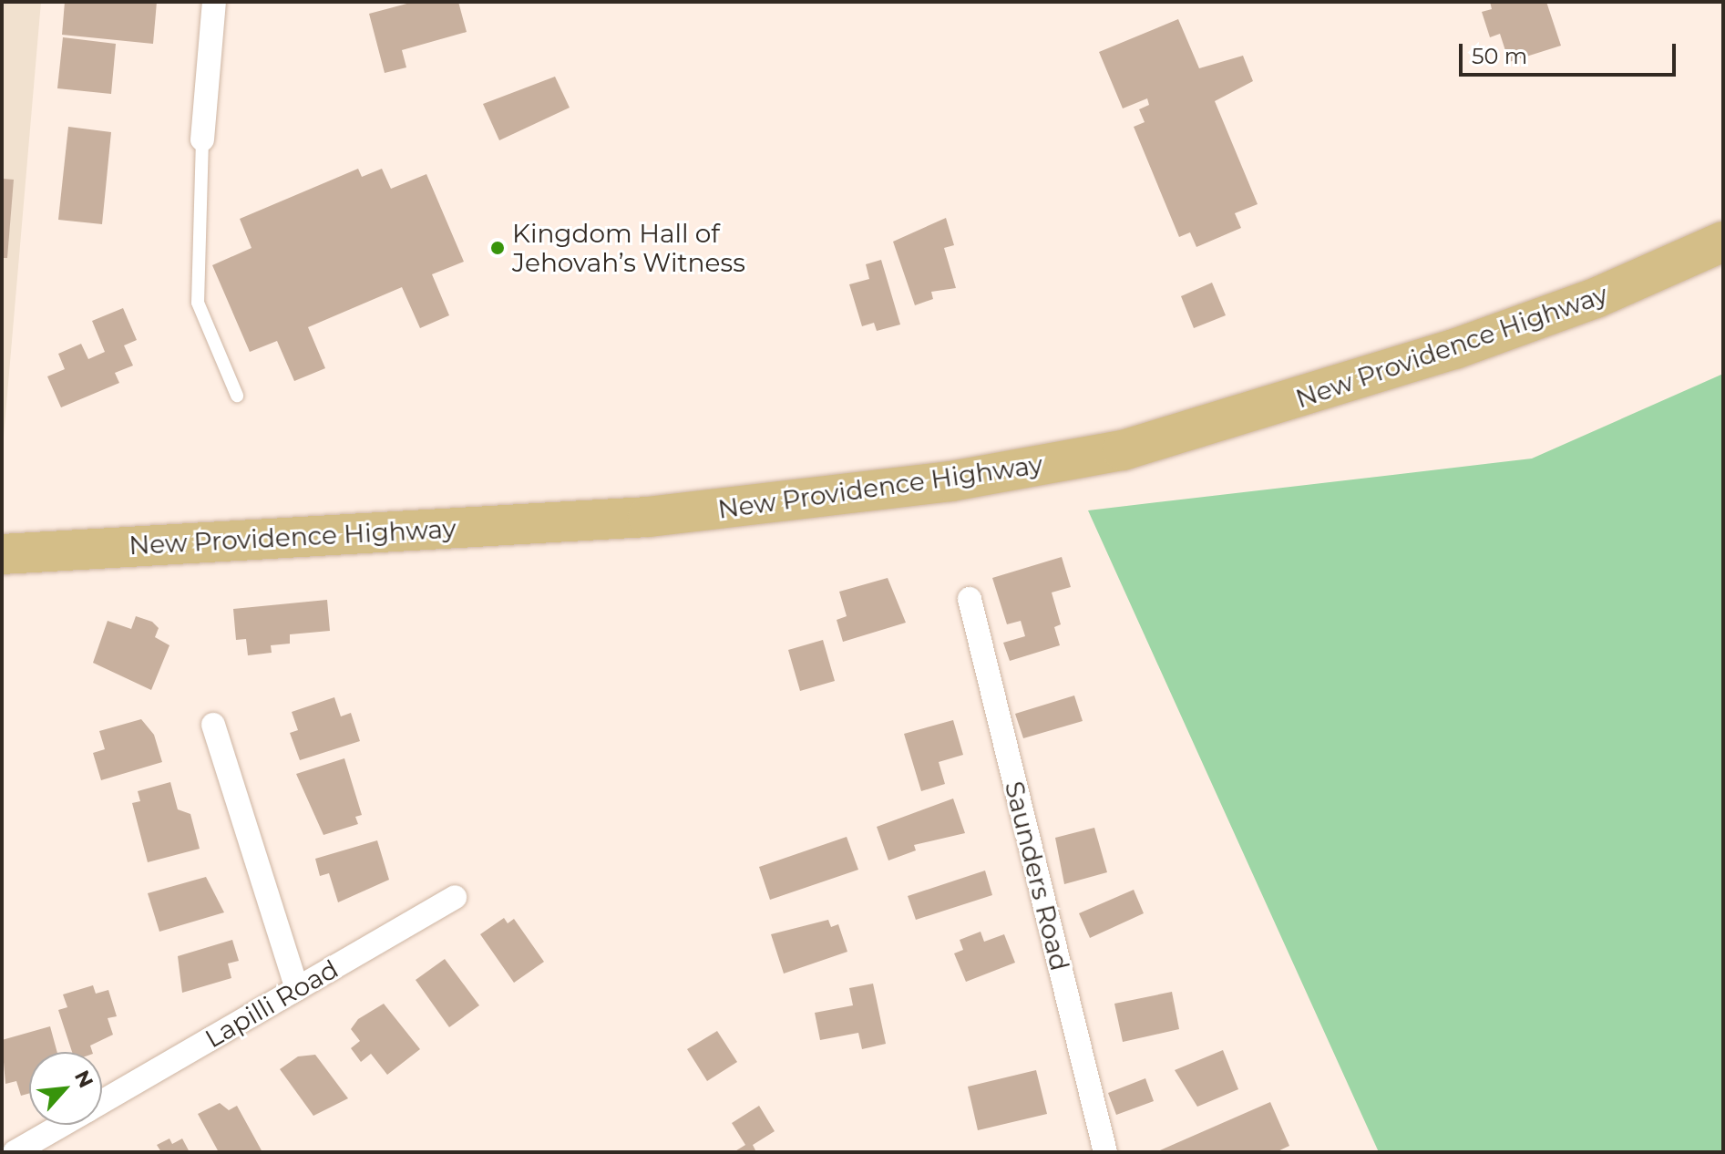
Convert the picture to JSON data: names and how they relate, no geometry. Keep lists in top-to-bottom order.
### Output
{
  "streets": {
    "highway": ["New Providence Highway"],
    "street": ["Saunders Road", "Lapilli Road"]
  },
  "places": ["Kingdom Hall of Jehovah’s Witness"],
  "scale_bar": "50 m",
  "north": "top right"
}
